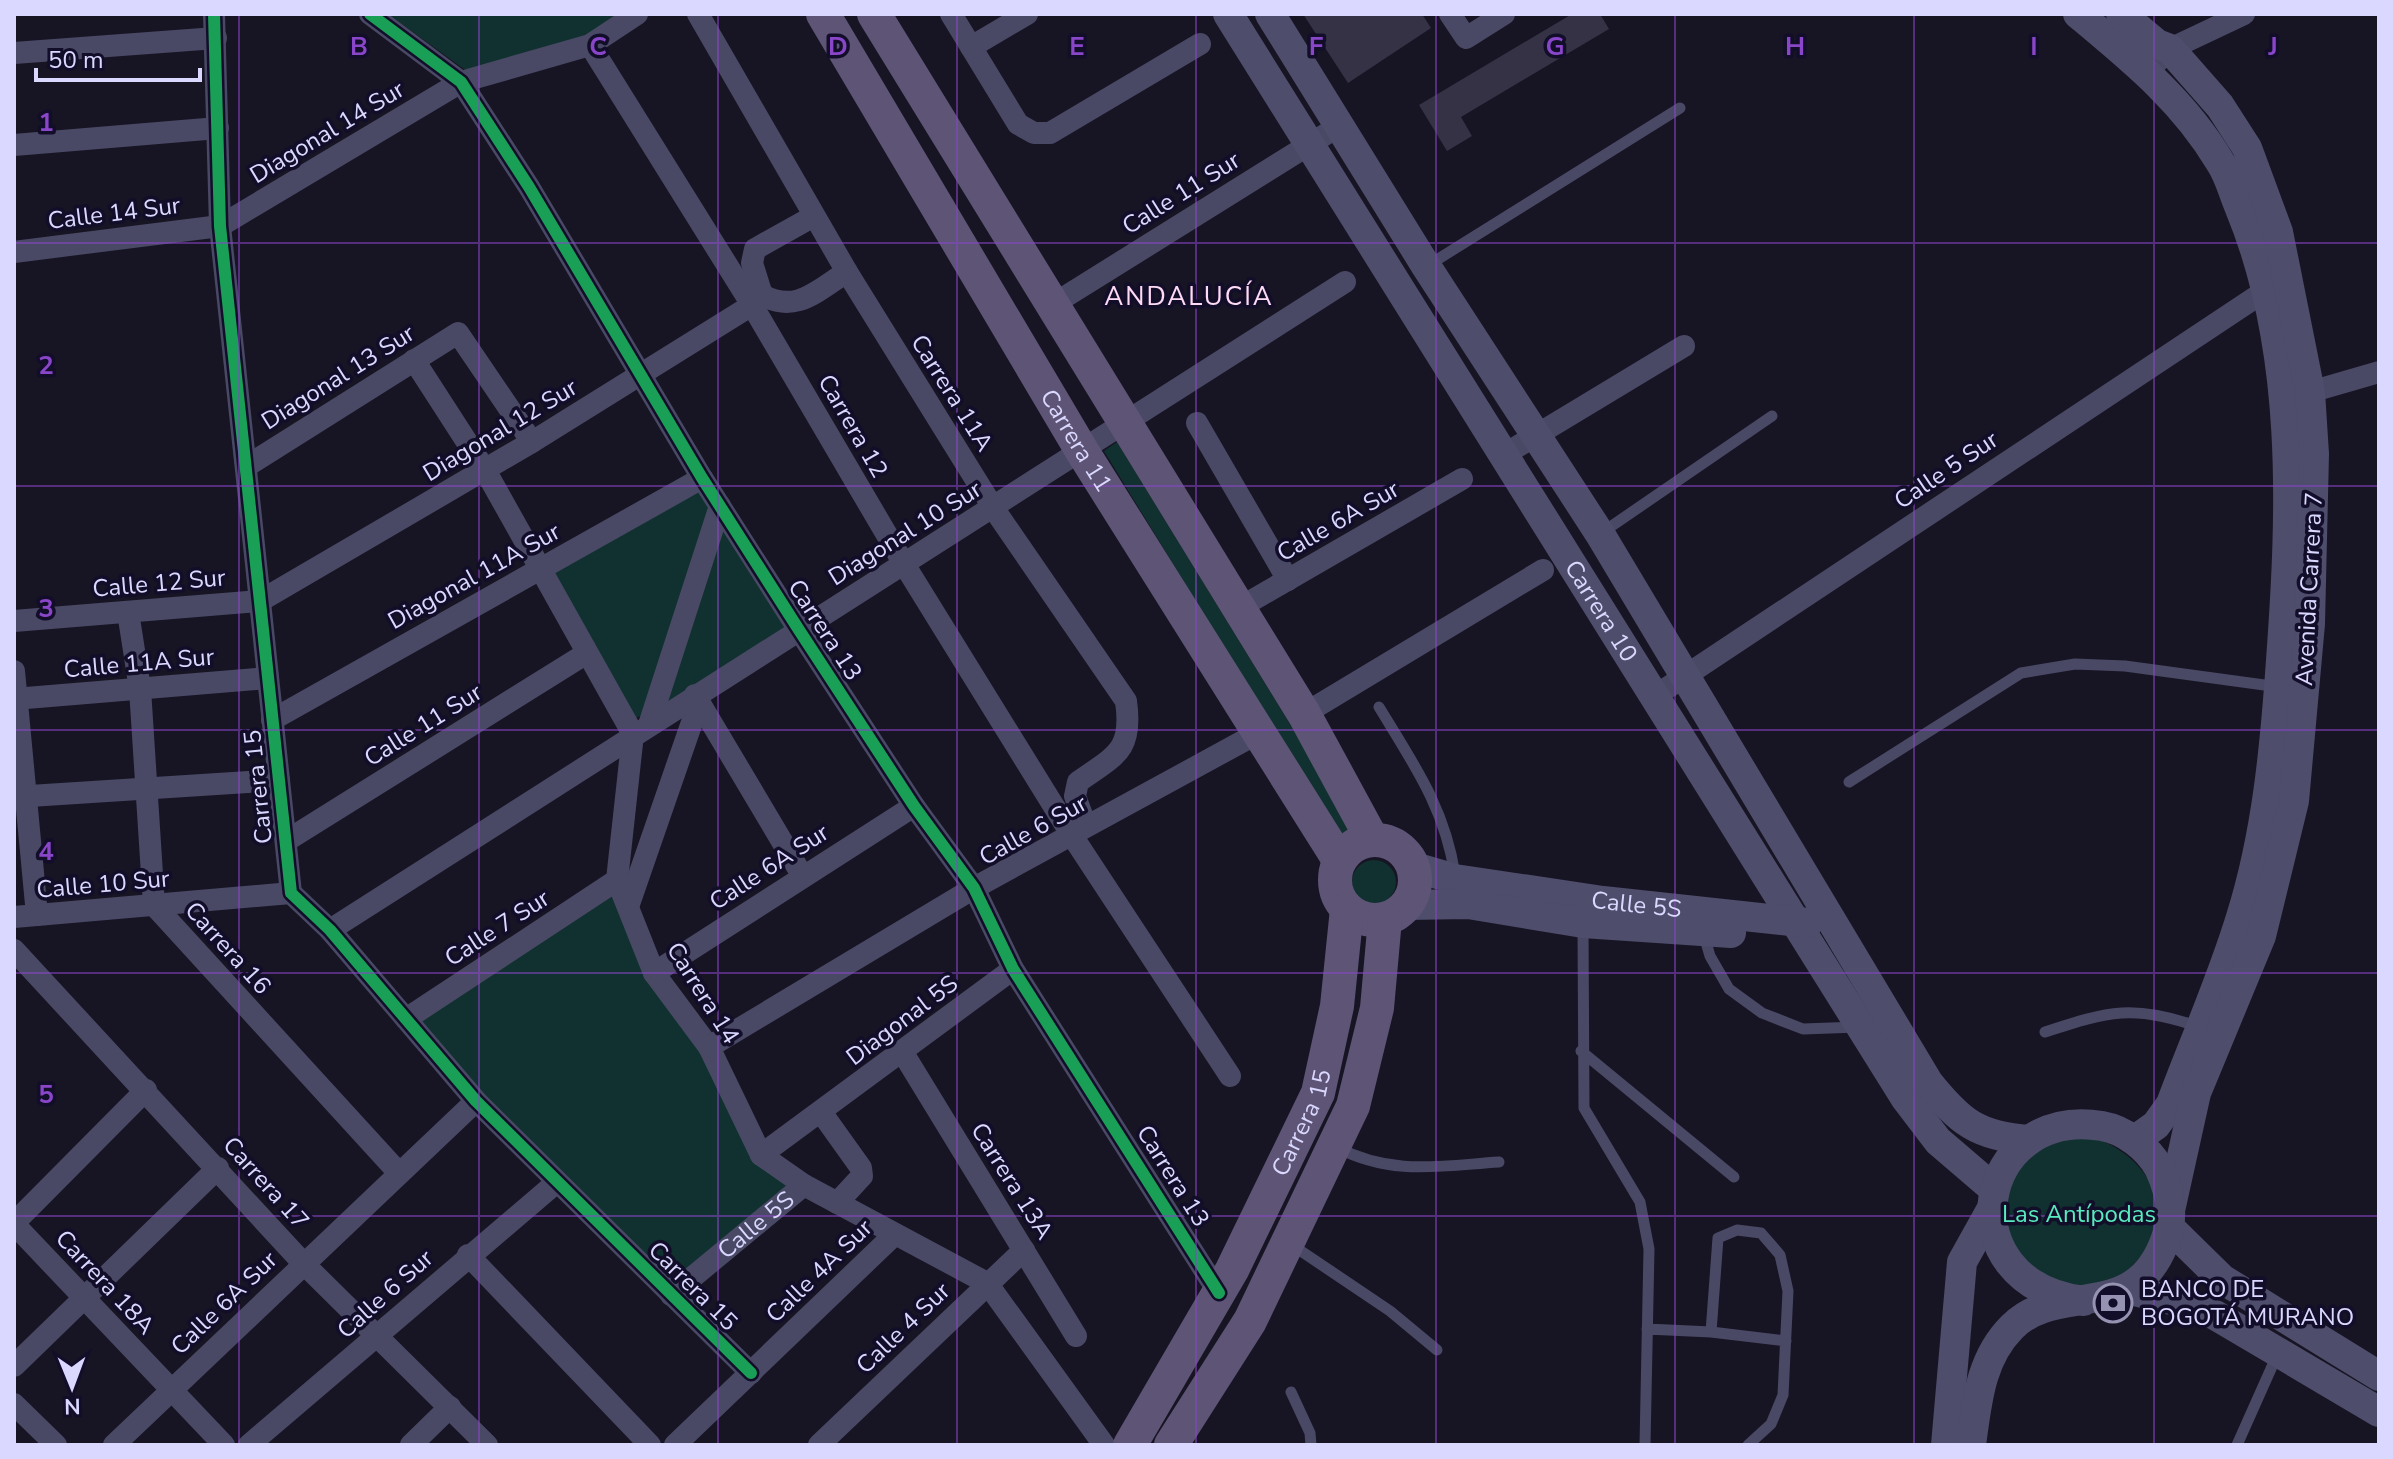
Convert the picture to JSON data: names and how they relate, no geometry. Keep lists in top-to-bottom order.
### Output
{
  "streets": {
    "main road": [
      "Carrera 11",
      "Avenida Carrera 7",
      "Carrera 10",
      "Carrera 15",
      "Calle 5S"
    ],
    "street": [
      "Diagonal 14 Sur",
      "Calle 11 Sur",
      "Calle 14 Sur",
      "Diagonal 13 Sur",
      "Carrera 11A",
      "Carrera 12",
      "Diagonal 12 Sur",
      "Calle 5 Sur",
      "Calle 6A Sur",
      "Diagonal 10 Sur",
      "Diagonal 11A Sur",
      "Calle 12 Sur",
      "Carrera 13",
      "Calle 11A Sur",
      "Calle 6 Sur",
      "Calle 10 Sur",
      "Calle 7 Sur",
      "Carrera 16",
      "Carrera 14",
      "Diagonal 5S",
      "Carrera 13A",
      "Carrera 17",
      "Calle 4A Sur",
      "Carrera 18A",
      "Calle 4 Sur"
    ]
  },
  "crossings": [
    ["Diagonal 14 Sur", "Calle 14 Sur"],
    ["Diagonal 14 Sur", "Carrera 12"],
    ["Diagonal 14 Sur", "Carrera 13"],
    ["Diagonal 14 Sur", "Carrera 15"],
    ["Calle 11 Sur", "Carrera 11"],
    ["Calle 11 Sur", "Carrera 10"],
    ["Calle 11 Sur", "Carrera 15"],
    ["Calle 14 Sur", "Carrera 15"],
    ["Diagonal 13 Sur", "Diagonal 12 Sur"],
    ["Diagonal 13 Sur", "Carrera 15"],
    ["Carrera 11A", "Carrera 12"],
    ["Carrera 11A", "Diagonal 10 Sur"],
    ["Carrera 11A", "Calle 6 Sur"],
    ["Carrera 12", "Diagonal 12 Sur"],
    ["Carrera 12", "Diagonal 10 Sur"],
    ["Carrera 12", "Calle 6 Sur"],
    ["Diagonal 12 Sur", "Calle 12 Sur"],
    ["Diagonal 12 Sur", "Carrera 13"],
    ["Diagonal 12 Sur", "Carrera 15"],
    ["Carrera 11", "Calle 6A Sur"],
    ["Carrera 11", "Diagonal 10 Sur"],
    ["Carrera 11", "Carrera 15"],
    ["Carrera 11", "Calle 6 Sur"],
    ["Carrera 11", "Calle 5S"],
    ["Calle 5 Sur", "Avenida Carrera 7"],
    ["Calle 5 Sur", "Carrera 10"],
    ["Calle 6A Sur", "Carrera 13"],
    ["Calle 6A Sur", "Carrera 15"],
    ["Calle 6A Sur", "Carrera 16"],
    ["Calle 6A Sur", "Carrera 14"],
    ["Calle 6A Sur", "Carrera 17"],
    ["Calle 6A Sur", "Carrera 18A"],
    ["Diagonal 10 Sur", "Carrera 13"],
    ["Diagonal 10 Sur", "Carrera 15"],
    ["Diagonal 10 Sur", "Carrera 14"],
    ["Diagonal 11A Sur", "Carrera 13"],
    ["Diagonal 11A Sur", "Carrera 15"],
    ["Calle 12 Sur", "Carrera 15"],
    ["Calle 12 Sur", "Carrera 16"],
    ["Avenida Carrera 7", "Carrera 10"],
    ["Carrera 10", "Calle 5S"],
    ["Carrera 13", "Carrera 15"],
    ["Carrera 13", "Calle 6 Sur"],
    ["Carrera 13", "Carrera 14"],
    ["Carrera 13", "Diagonal 5S"],
    ["Calle 11A Sur", "Carrera 15"],
    ["Calle 11A Sur", "Carrera 16"],
    ["Carrera 15", "Calle 6 Sur"],
    ["Carrera 15", "Calle 10 Sur"],
    ["Carrera 15", "Calle 5S"],
    ["Carrera 15", "Calle 7 Sur"],
    ["Carrera 15", "Calle 4A Sur"],
    ["Calle 6 Sur", "Carrera 14"],
    ["Calle 6 Sur", "Carrera 17"],
    ["Calle 10 Sur", "Carrera 16"],
    ["Calle 5S", "Carrera 14"],
    ["Calle 7 Sur", "Carrera 14"],
    ["Carrera 14", "Calle 4A Sur"],
    ["Carrera 14", "Calle 4 Sur"],
    ["Diagonal 5S", "Carrera 13A"],
    ["Carrera 13A", "Calle 4 Sur"]
  ],
  "districts": ["ANDALUCÍA"],
  "parks": ["Las Antípodas"],
  "places": {
    "bank": ["BANCO DE BOGOTÁ MURANO"]
  },
  "scale_bar": "50 m",
  "north": "bottom",
  "grid": {
    "columns": [
      "B",
      "C",
      "D",
      "E",
      "F",
      "G",
      "H",
      "I",
      "J"
    ],
    "rows": [
      "1",
      "2",
      "3",
      "4",
      "5"
    ]
  }
}
